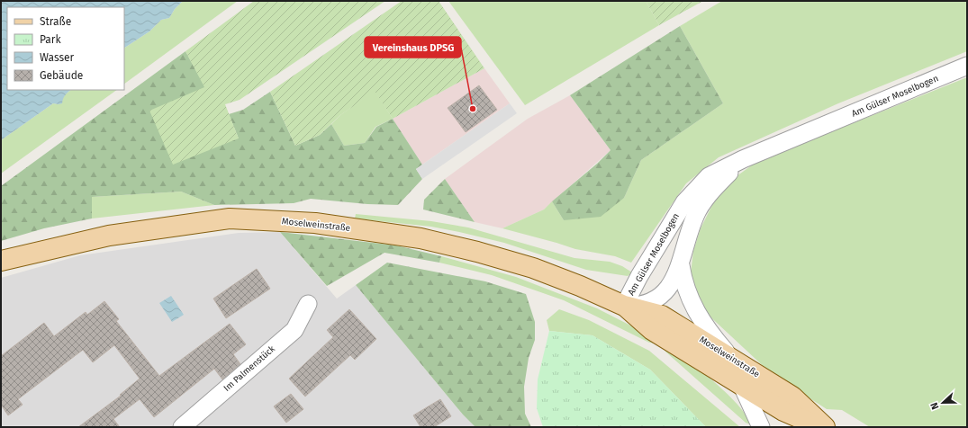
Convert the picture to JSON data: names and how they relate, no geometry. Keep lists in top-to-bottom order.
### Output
{
  "streets": {
    "main road": ["Moselweinstraße"],
    "street": ["Am Gülser Moselbogen", "Im Palmenstück"]
  },
  "crossings": [
    ["Am Gülser Moselbogen", "Moselweinstraße"]
  ],
  "places": ["Vereinshaus DPSG"],
  "legend": [
    "Straße",
    "Park",
    "Wasser",
    "Gebäude"
  ],
  "north": "left"
}
